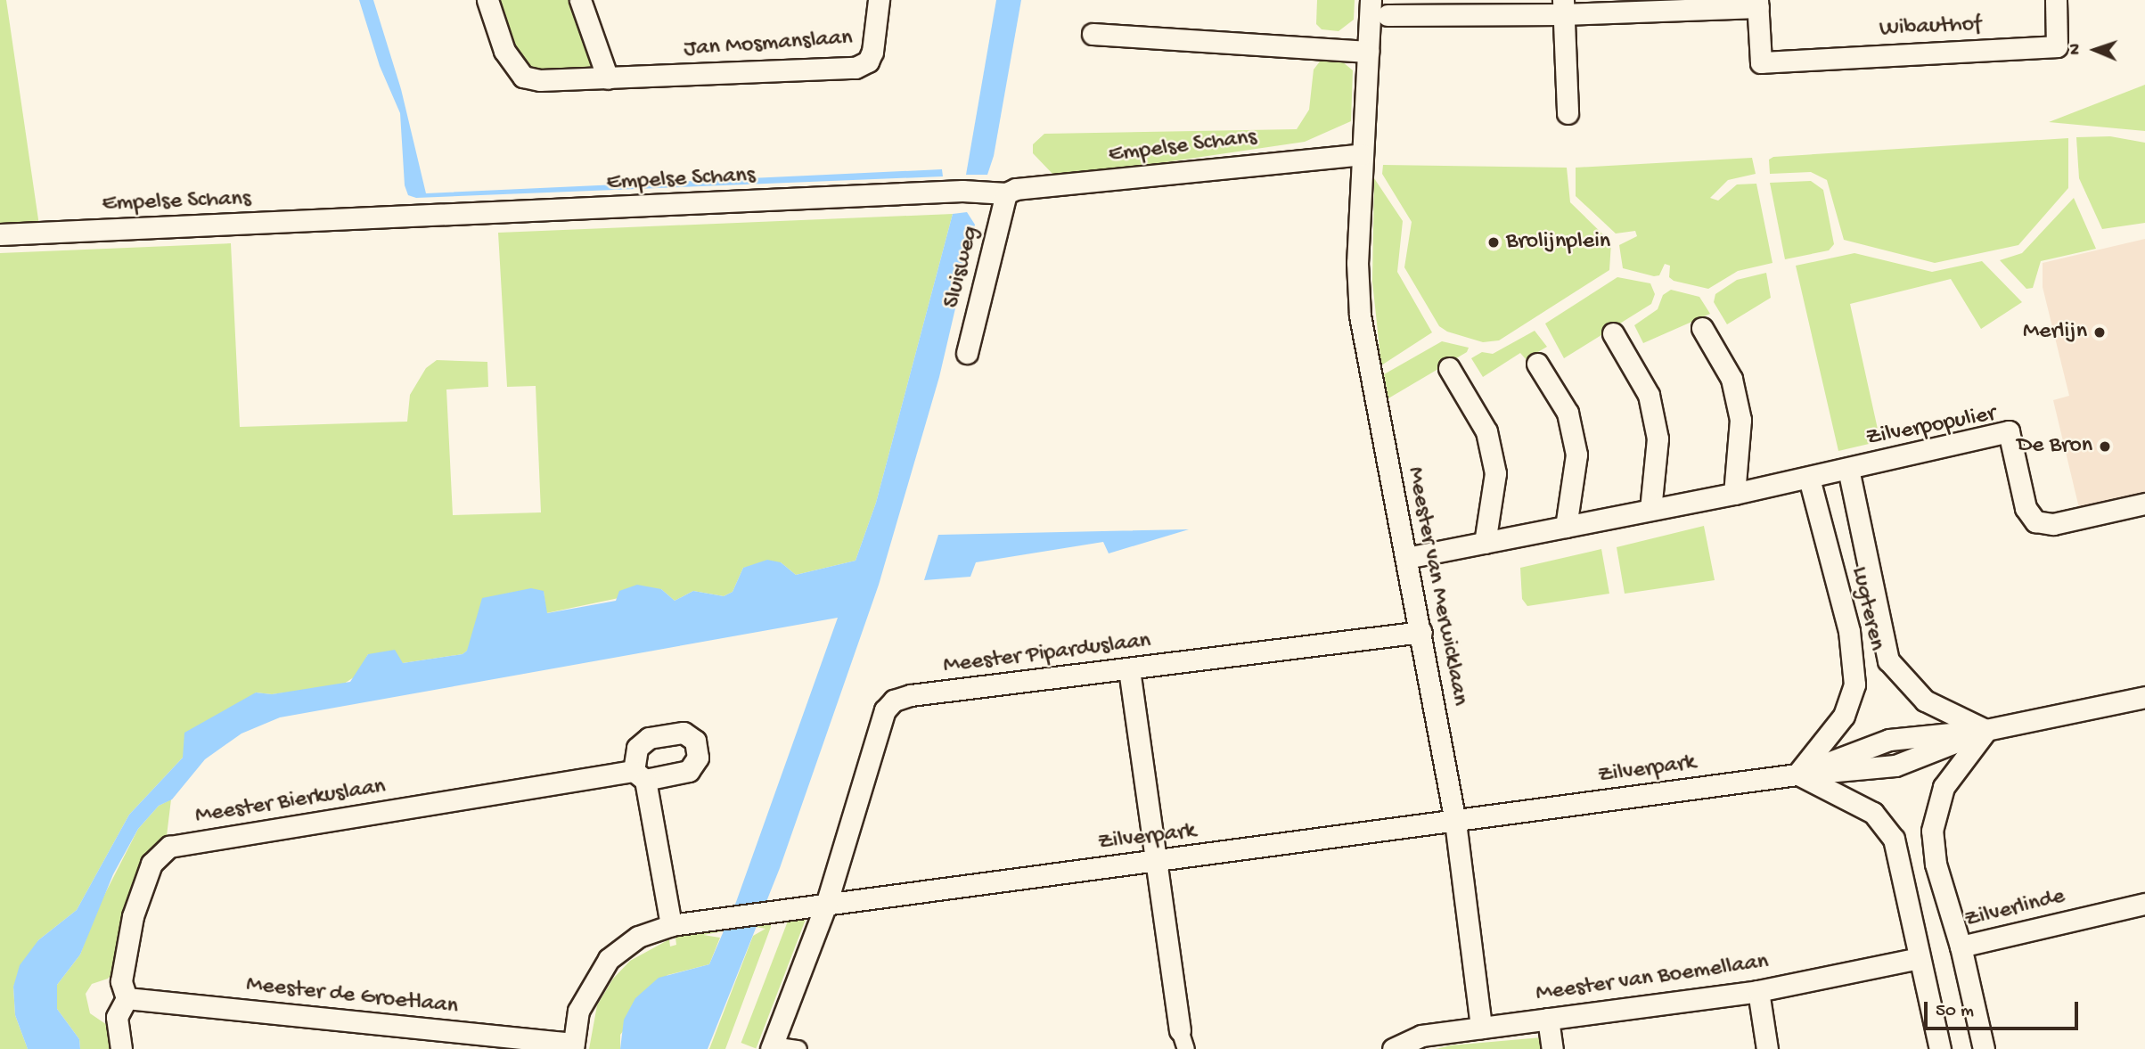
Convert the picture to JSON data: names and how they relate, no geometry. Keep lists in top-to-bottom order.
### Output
{
  "streets": {
    "street": [
      "Wibauthof",
      "Jan Mosmanslaan",
      "Empelse Schans",
      "Sluisweg",
      "Zilverpopulier",
      "Meester van Merwicklaan",
      "Lugteren",
      "Meester Piparduslaan",
      "Zilverpark",
      "Meester Bierkuslaan",
      "Zilverlinde",
      "Meester van Boemellaan",
      "Meester de Groetlaan"
    ]
  },
  "crossings": [
    ["Empelse Schans", "Sluisweg"],
    ["Empelse Schans", "Meester van Merwicklaan"],
    ["Zilverpopulier", "Lugteren"],
    ["Meester van Merwicklaan", "Meester Piparduslaan"],
    ["Meester van Merwicklaan", "Zilverpark"],
    ["Meester van Merwicklaan", "Meester van Boemellaan"],
    ["Lugteren", "Zilverpark"],
    ["Meester Piparduslaan", "Zilverpark"],
    ["Zilverpark", "Meester Bierkuslaan"],
    ["Zilverpark", "Meester de Groetlaan"],
    ["Meester Bierkuslaan", "Meester de Groetlaan"]
  ],
  "places": ["Brolijnplein", "Merlijn", "De Bron"],
  "scale_bar": "50 m",
  "north": "left"
}
